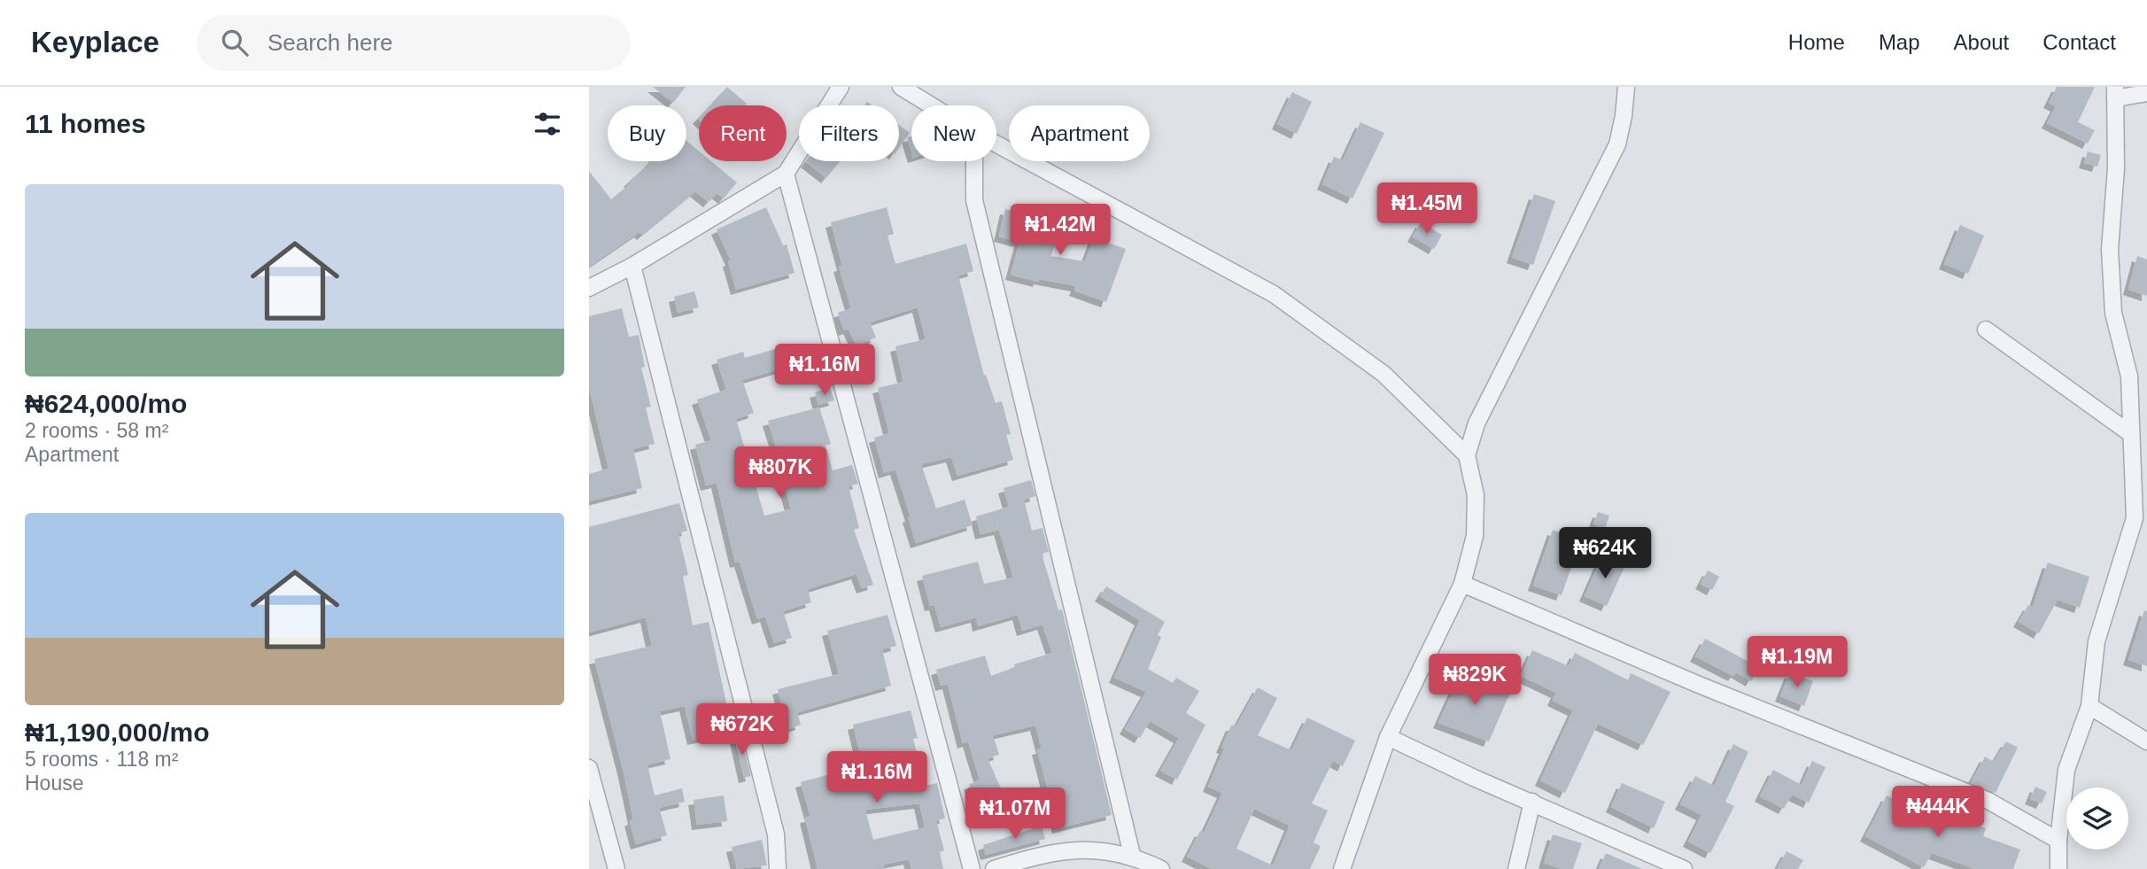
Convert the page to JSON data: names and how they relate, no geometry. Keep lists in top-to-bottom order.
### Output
{
  "page": {
    "header": "Keyplace",
    "search": "Search here",
    "nav": [
      "Home",
      "Map",
      "About",
      "Contact"
    ],
    "heading": "11 homes",
    "chip": [
      "Buy",
      "Rent",
      "Filters",
      "New",
      "Apartment"
    ],
    "list": [
      {
        "name": "₦624,000/mo",
        "note": "2 rooms · 58 m² · Apartment"
      },
      {
        "name": "₦1,190,000/mo",
        "note": "5 rooms · 118 m² · House"
      }
    ],
    "price": [
      "₦1.45M",
      "₦1.42M",
      "₦1.16M",
      "₦807K",
      "₦624K",
      "₦1.19M",
      "₦829K",
      "₦672K",
      "₦1.16M",
      "₦444K",
      "₦1.07M"
    ]
  }
}
